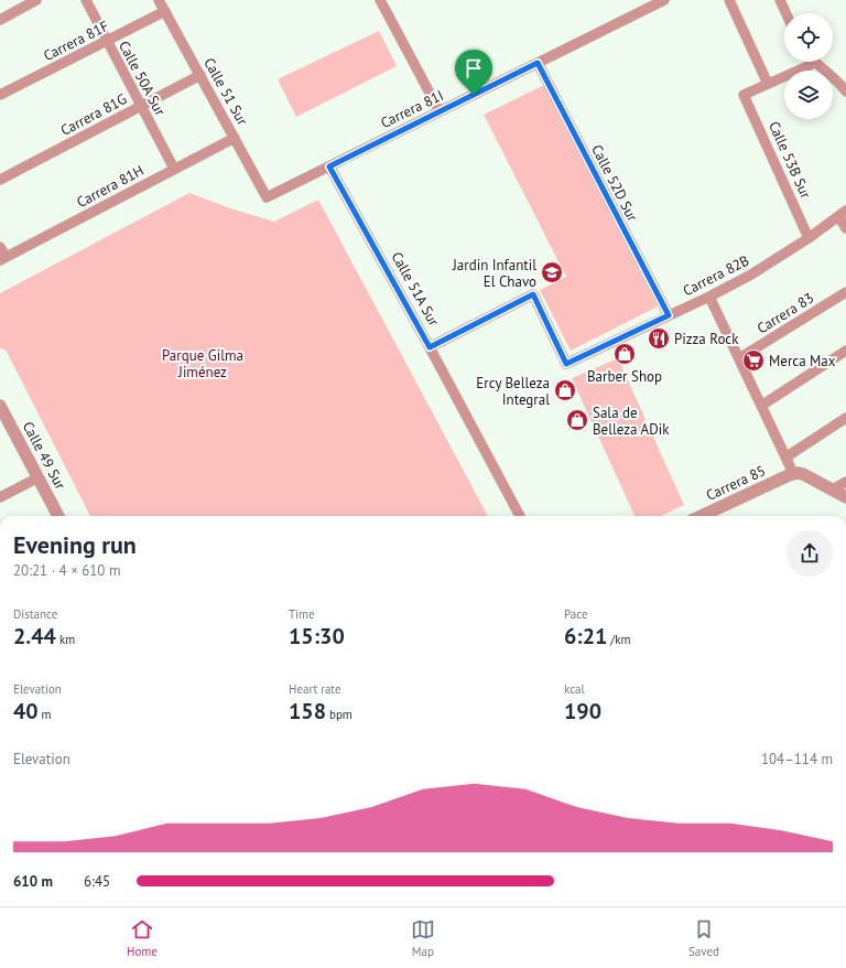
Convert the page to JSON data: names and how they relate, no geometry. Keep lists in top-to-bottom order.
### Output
{
  "streets": {
    "street": [
      "Carrera 81F",
      "Calle 50A Sur",
      "Calle 51 Sur",
      "Carrera 81I",
      "Carrera 81G",
      "Calle 53B Sur",
      "Calle 52D Sur",
      "Carrera 81H",
      "Carrera 82B",
      "Calle 51A Sur",
      "Carrera 83",
      "Calle 49 Sur",
      "Carrera 85"
    ]
  },
  "crossings": [
    ["Carrera 81F", "Calle 50A Sur"],
    ["Carrera 81F", "Calle 51 Sur"],
    ["Calle 50A Sur", "Carrera 81G"],
    ["Calle 50A Sur", "Carrera 81H"],
    ["Calle 51 Sur", "Carrera 81I"],
    ["Calle 51 Sur", "Carrera 81G"],
    ["Calle 51 Sur", "Carrera 81H"],
    ["Carrera 81I", "Calle 52D Sur"],
    ["Carrera 81I", "Calle 51A Sur"],
    ["Calle 53B Sur", "Carrera 82B"],
    ["Calle 52D Sur", "Carrera 82B"],
    ["Carrera 82B", "Calle 51A Sur"]
  ],
  "parks": ["Parque Gilma Jiménez"],
  "places": {
    "school or university": ["Jardin Infantil El Chavo"],
    "restaurant": ["Pizza Rock"],
    "shop": ["Barber Shop", "Ercy Belleza Integral", "Sala de Belleza ADik"],
    "supermarket": ["Merca Max"]
  },
  "page": {
    "heading": ["Evening run", "20:21 · 4 × 610 m"],
    "stats": [
      ["Distance", "2.44 km"],
      ["Time", "15:30"],
      ["Pace", "6:21 /km"],
      ["Elevation", "40 m"],
      ["Heart rate", "158 bpm"],
      ["kcal", "190"]
    ],
    "chart": ["Elevation", "104–114 m"],
    "list": [
      {
        "name": "610 m",
        "note": "6:45"
      }
    ],
    "tabs": ["Home", "Map", "Saved"]
  }
}
